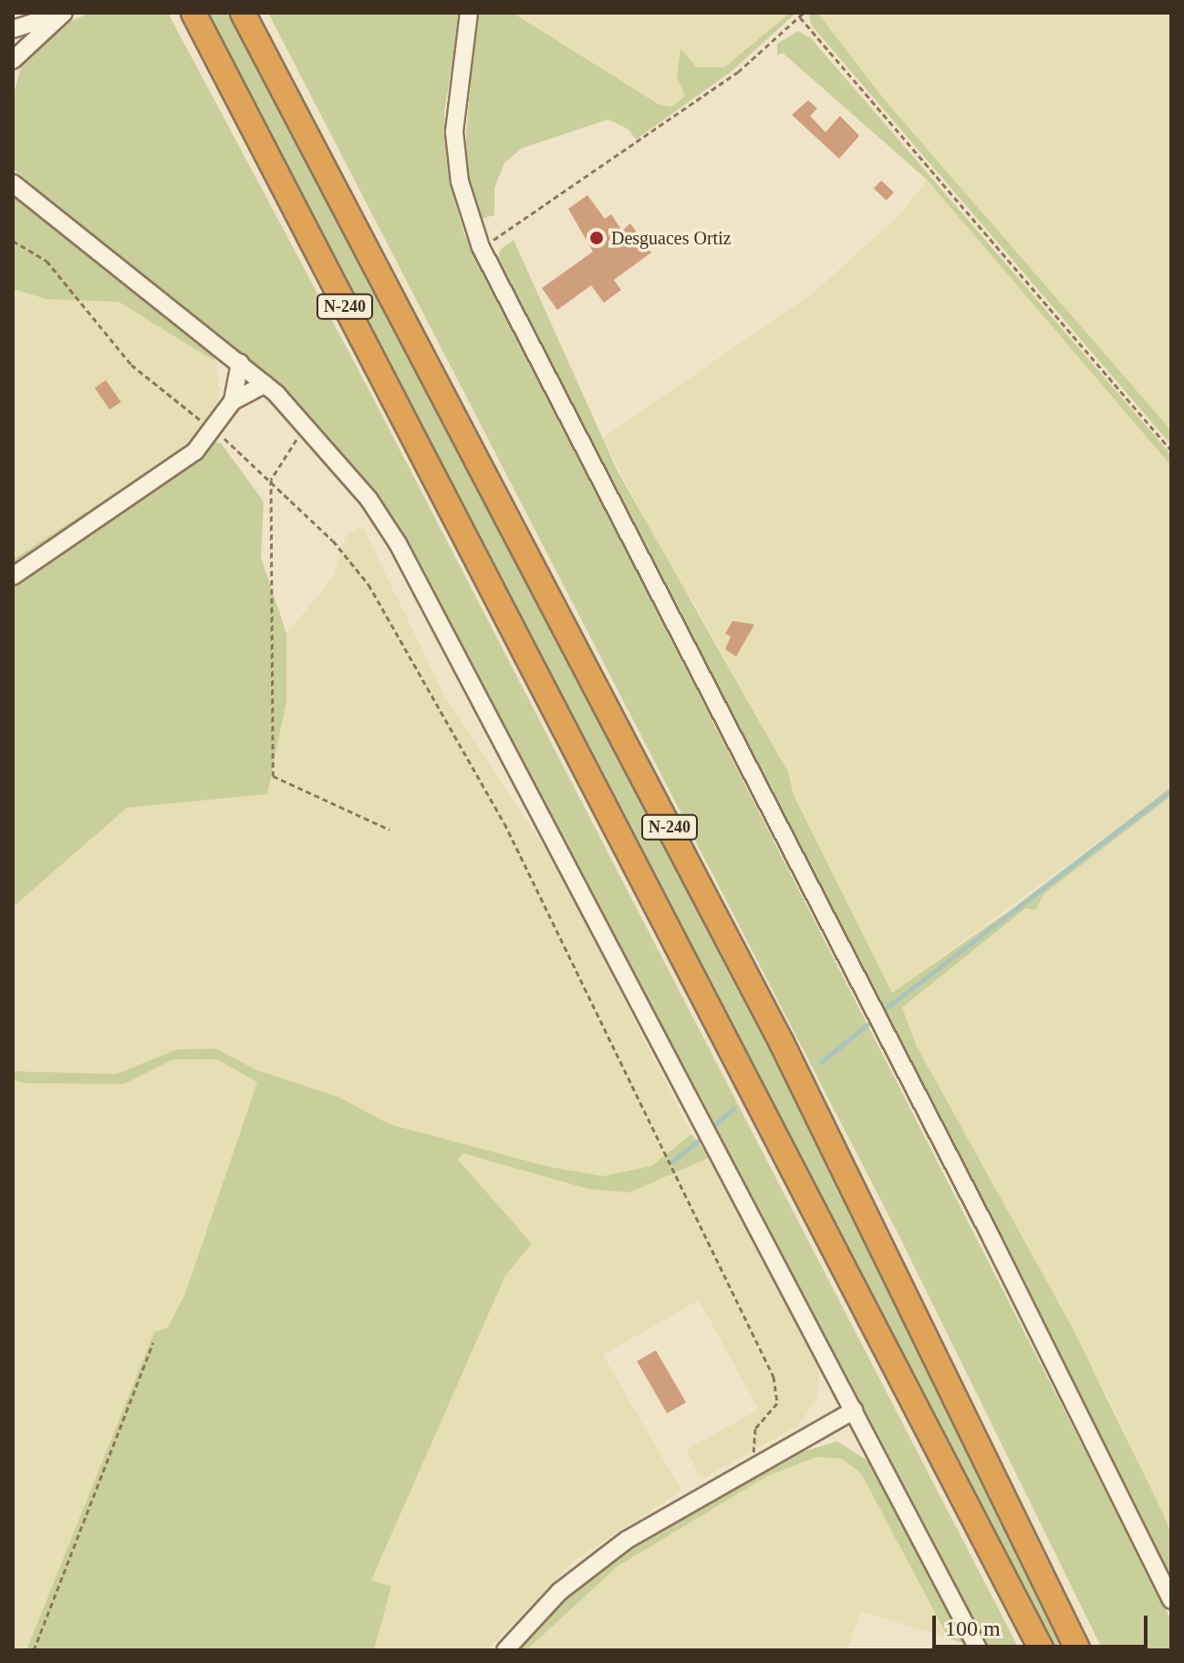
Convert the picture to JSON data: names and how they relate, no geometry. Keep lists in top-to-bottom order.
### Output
{
  "streets": {
    "highway": ["N-240"]
  },
  "places": ["Desguaces Ortiz"],
  "scale_bar": "100 m"
}
